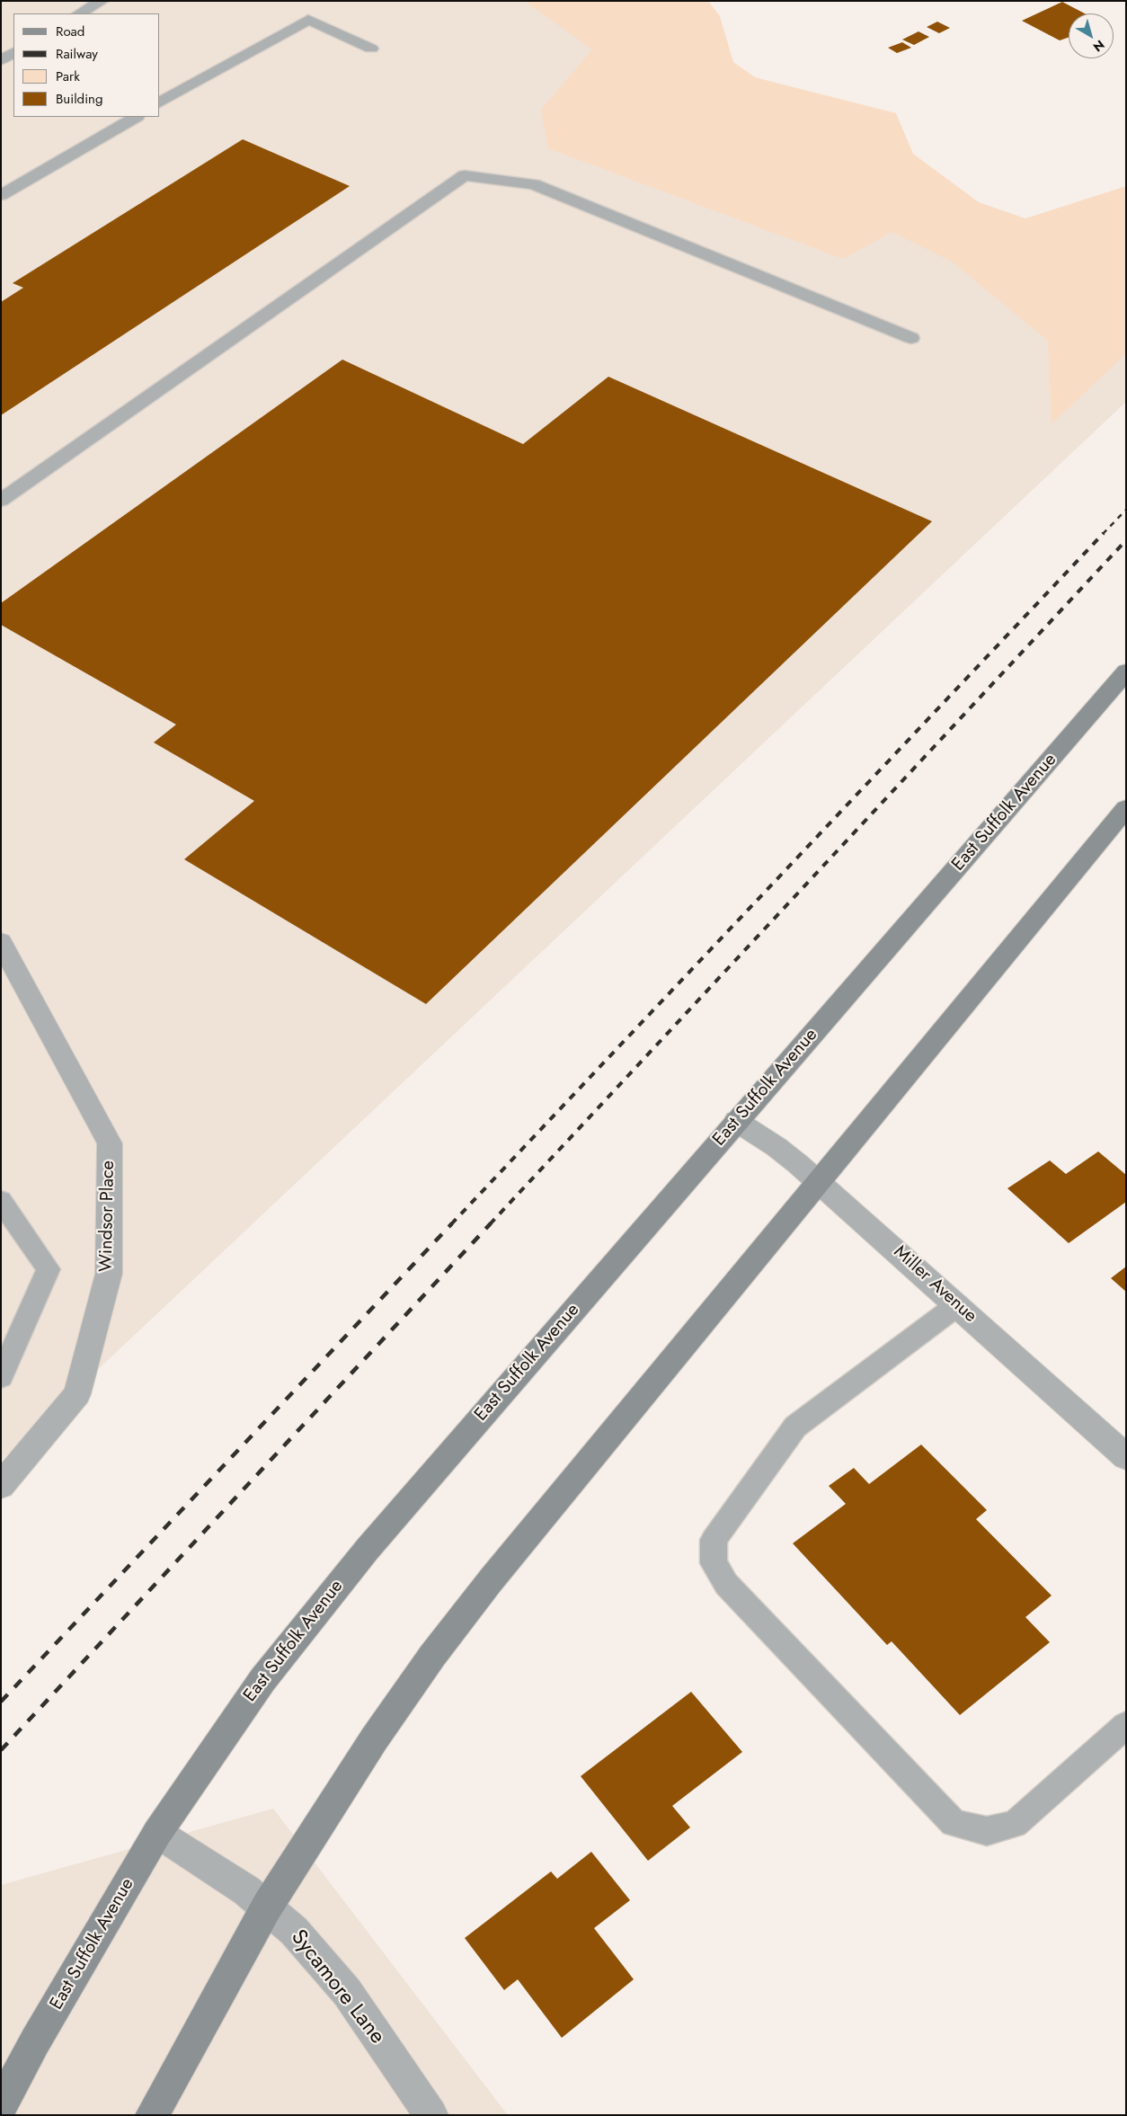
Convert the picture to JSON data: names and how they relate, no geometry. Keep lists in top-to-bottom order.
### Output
{
  "streets": {
    "main road": ["East Suffolk Avenue"],
    "street": ["Windsor Place", "Miller Avenue", "Sycamore Lane"]
  },
  "crossings": [
    ["East Suffolk Avenue", "Miller Avenue"],
    ["East Suffolk Avenue", "Sycamore Lane"]
  ],
  "legend": [
    "Road",
    "Railway",
    "Park",
    "Building"
  ],
  "north": "bottom right"
}
